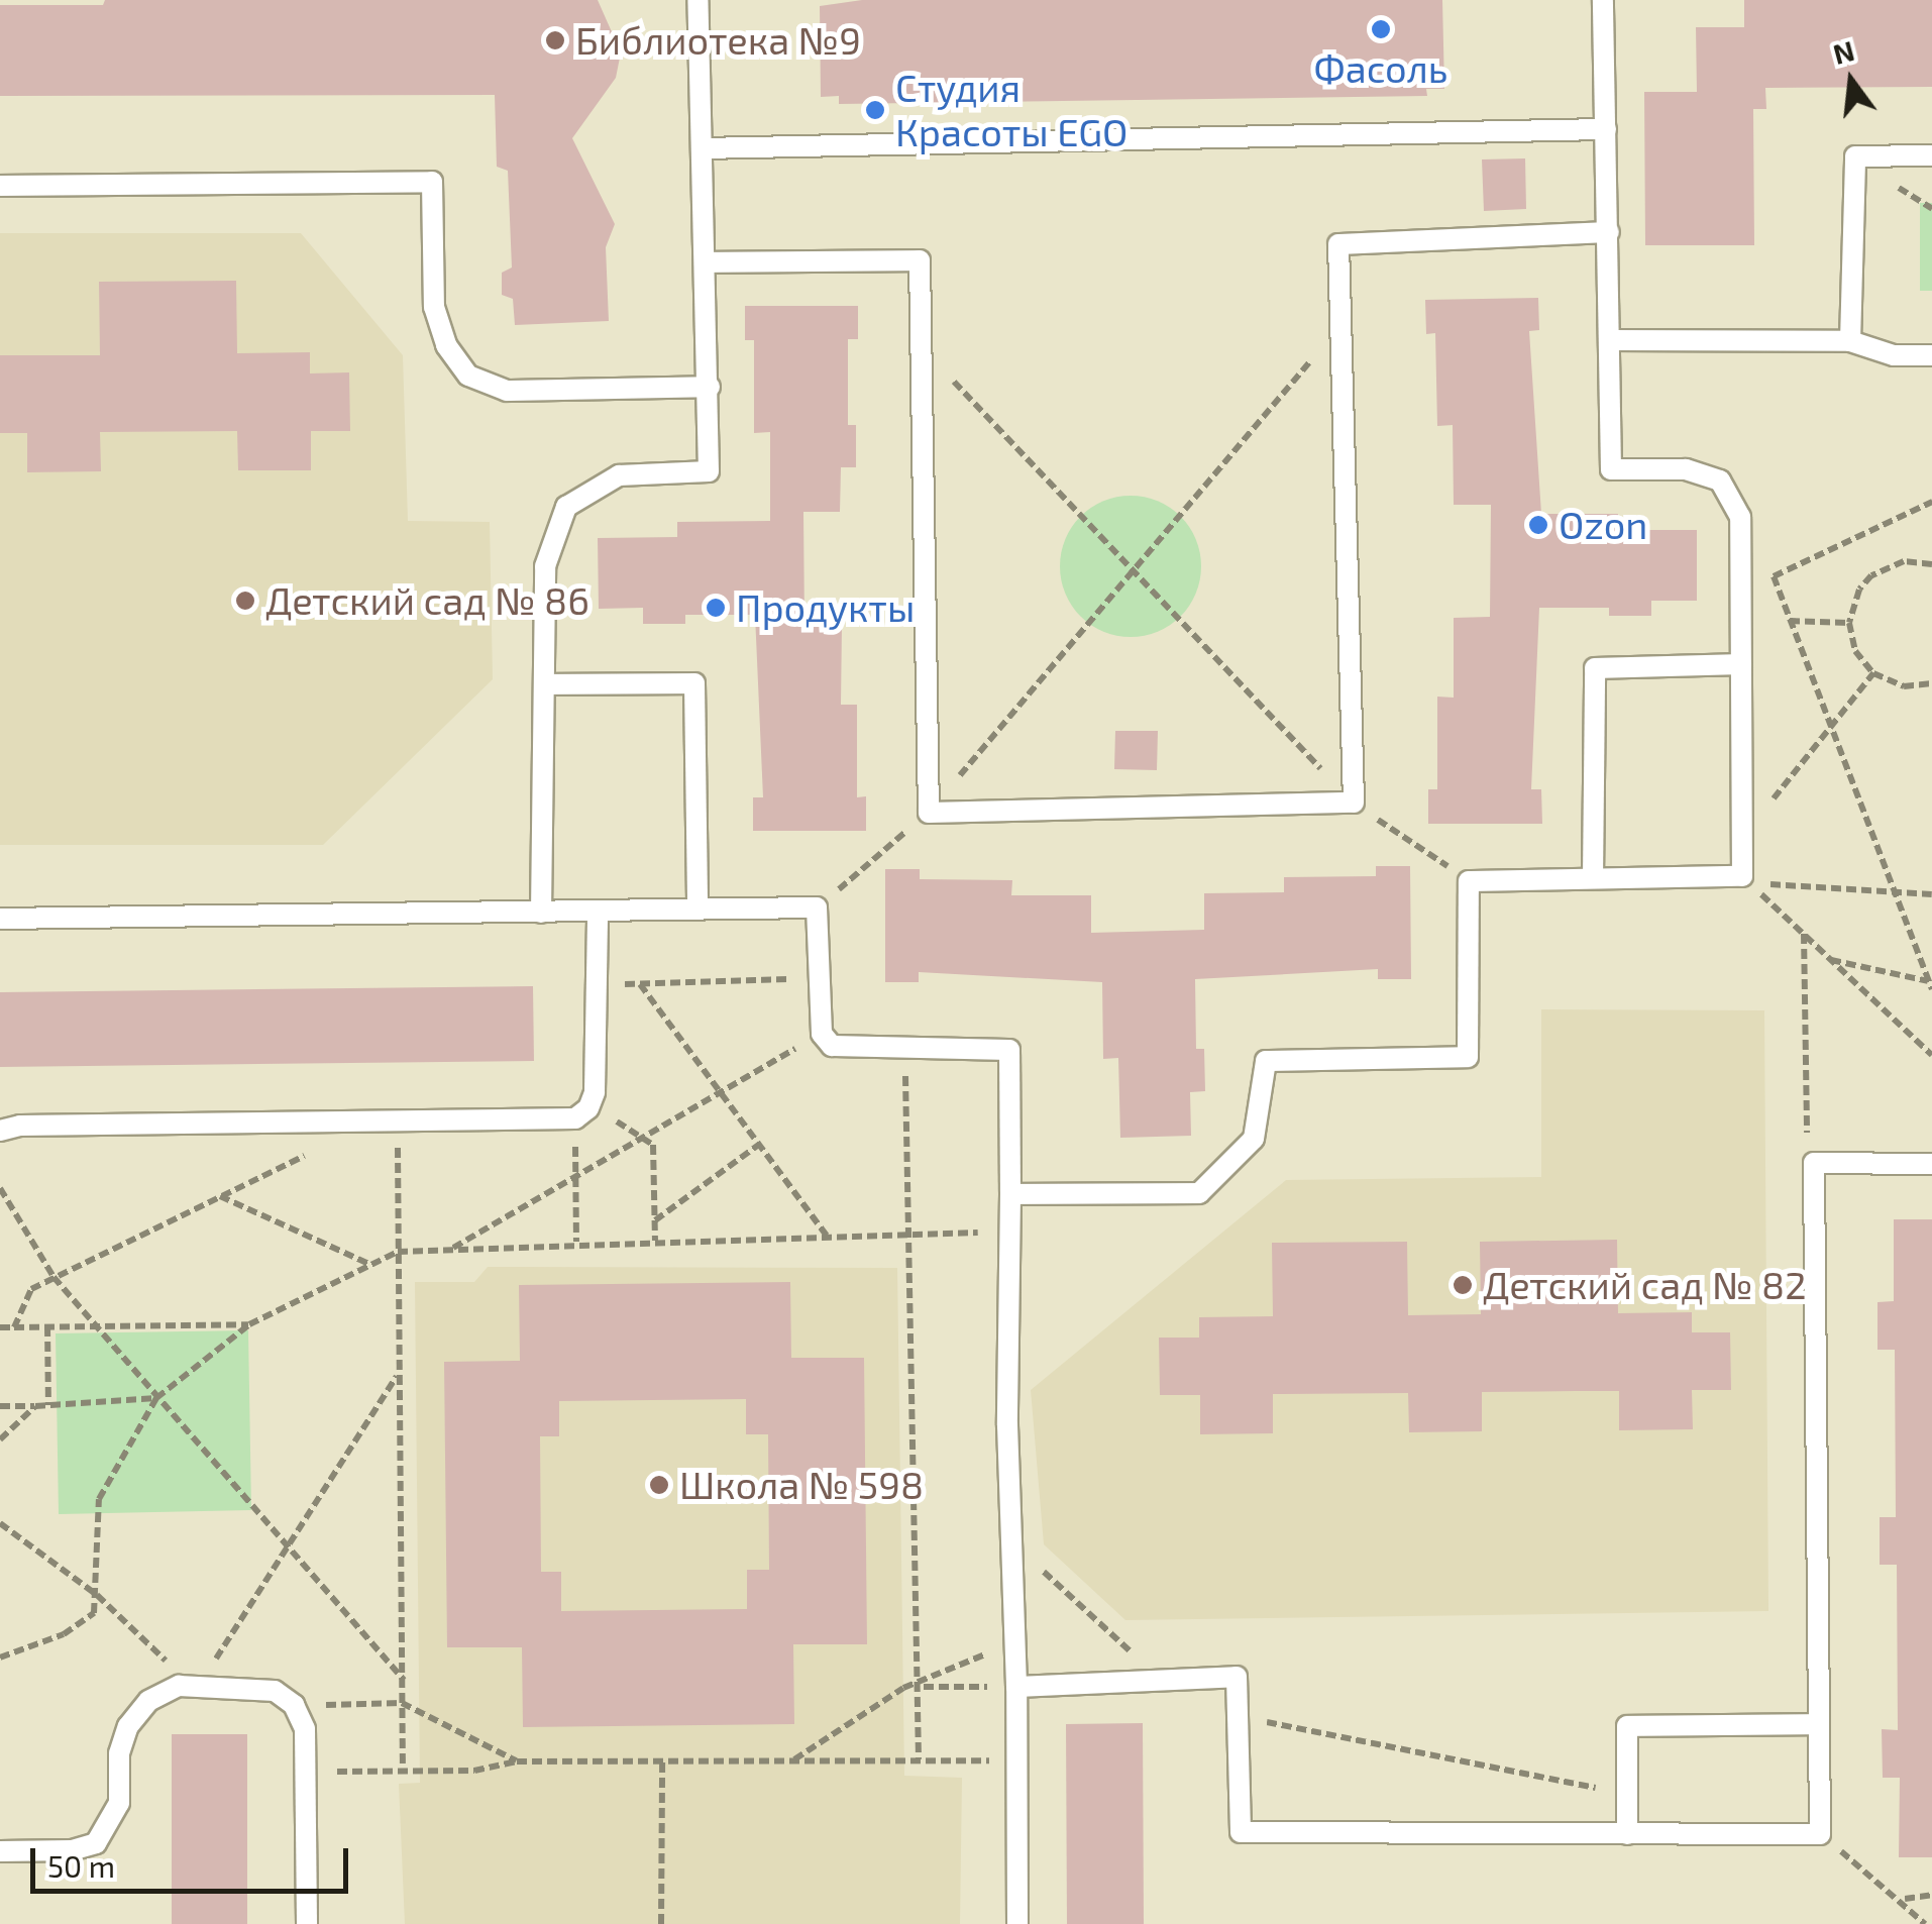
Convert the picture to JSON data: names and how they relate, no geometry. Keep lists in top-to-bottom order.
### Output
{
  "places": [
    "Фасоль",
    "Библиотека №9",
    "Студия Красоты EGO",
    "Ozon",
    "Детский сад № 86",
    "Продукты",
    "Детский сад № 82",
    "Школа № 598"
  ],
  "scale_bar": "50 m",
  "north": "top"
}
